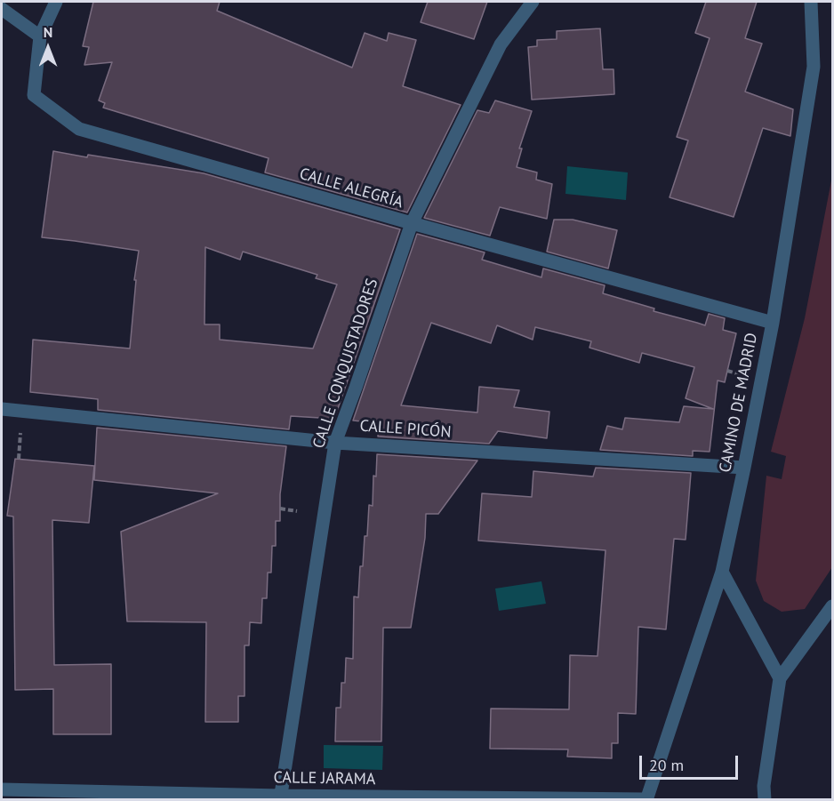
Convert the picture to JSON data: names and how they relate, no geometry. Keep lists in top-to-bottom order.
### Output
{
  "streets": {
    "street": [
      "CALLE ALEGRÍA",
      "CALLE CONQUISTADORES",
      "CAMINO DE MADRID",
      "CALLE PICÓN",
      "CALLE JARAMA"
    ]
  },
  "crossings": [
    ["CALLE ALEGRÍA", "CALLE CONQUISTADORES"],
    ["CALLE ALEGRÍA", "CAMINO DE MADRID"],
    ["CALLE CONQUISTADORES", "CALLE PICÓN"],
    ["CALLE CONQUISTADORES", "CALLE JARAMA"],
    ["CAMINO DE MADRID", "CALLE PICÓN"],
    ["CAMINO DE MADRID", "CALLE JARAMA"]
  ],
  "scale_bar": "20 m",
  "north": "top"
}
